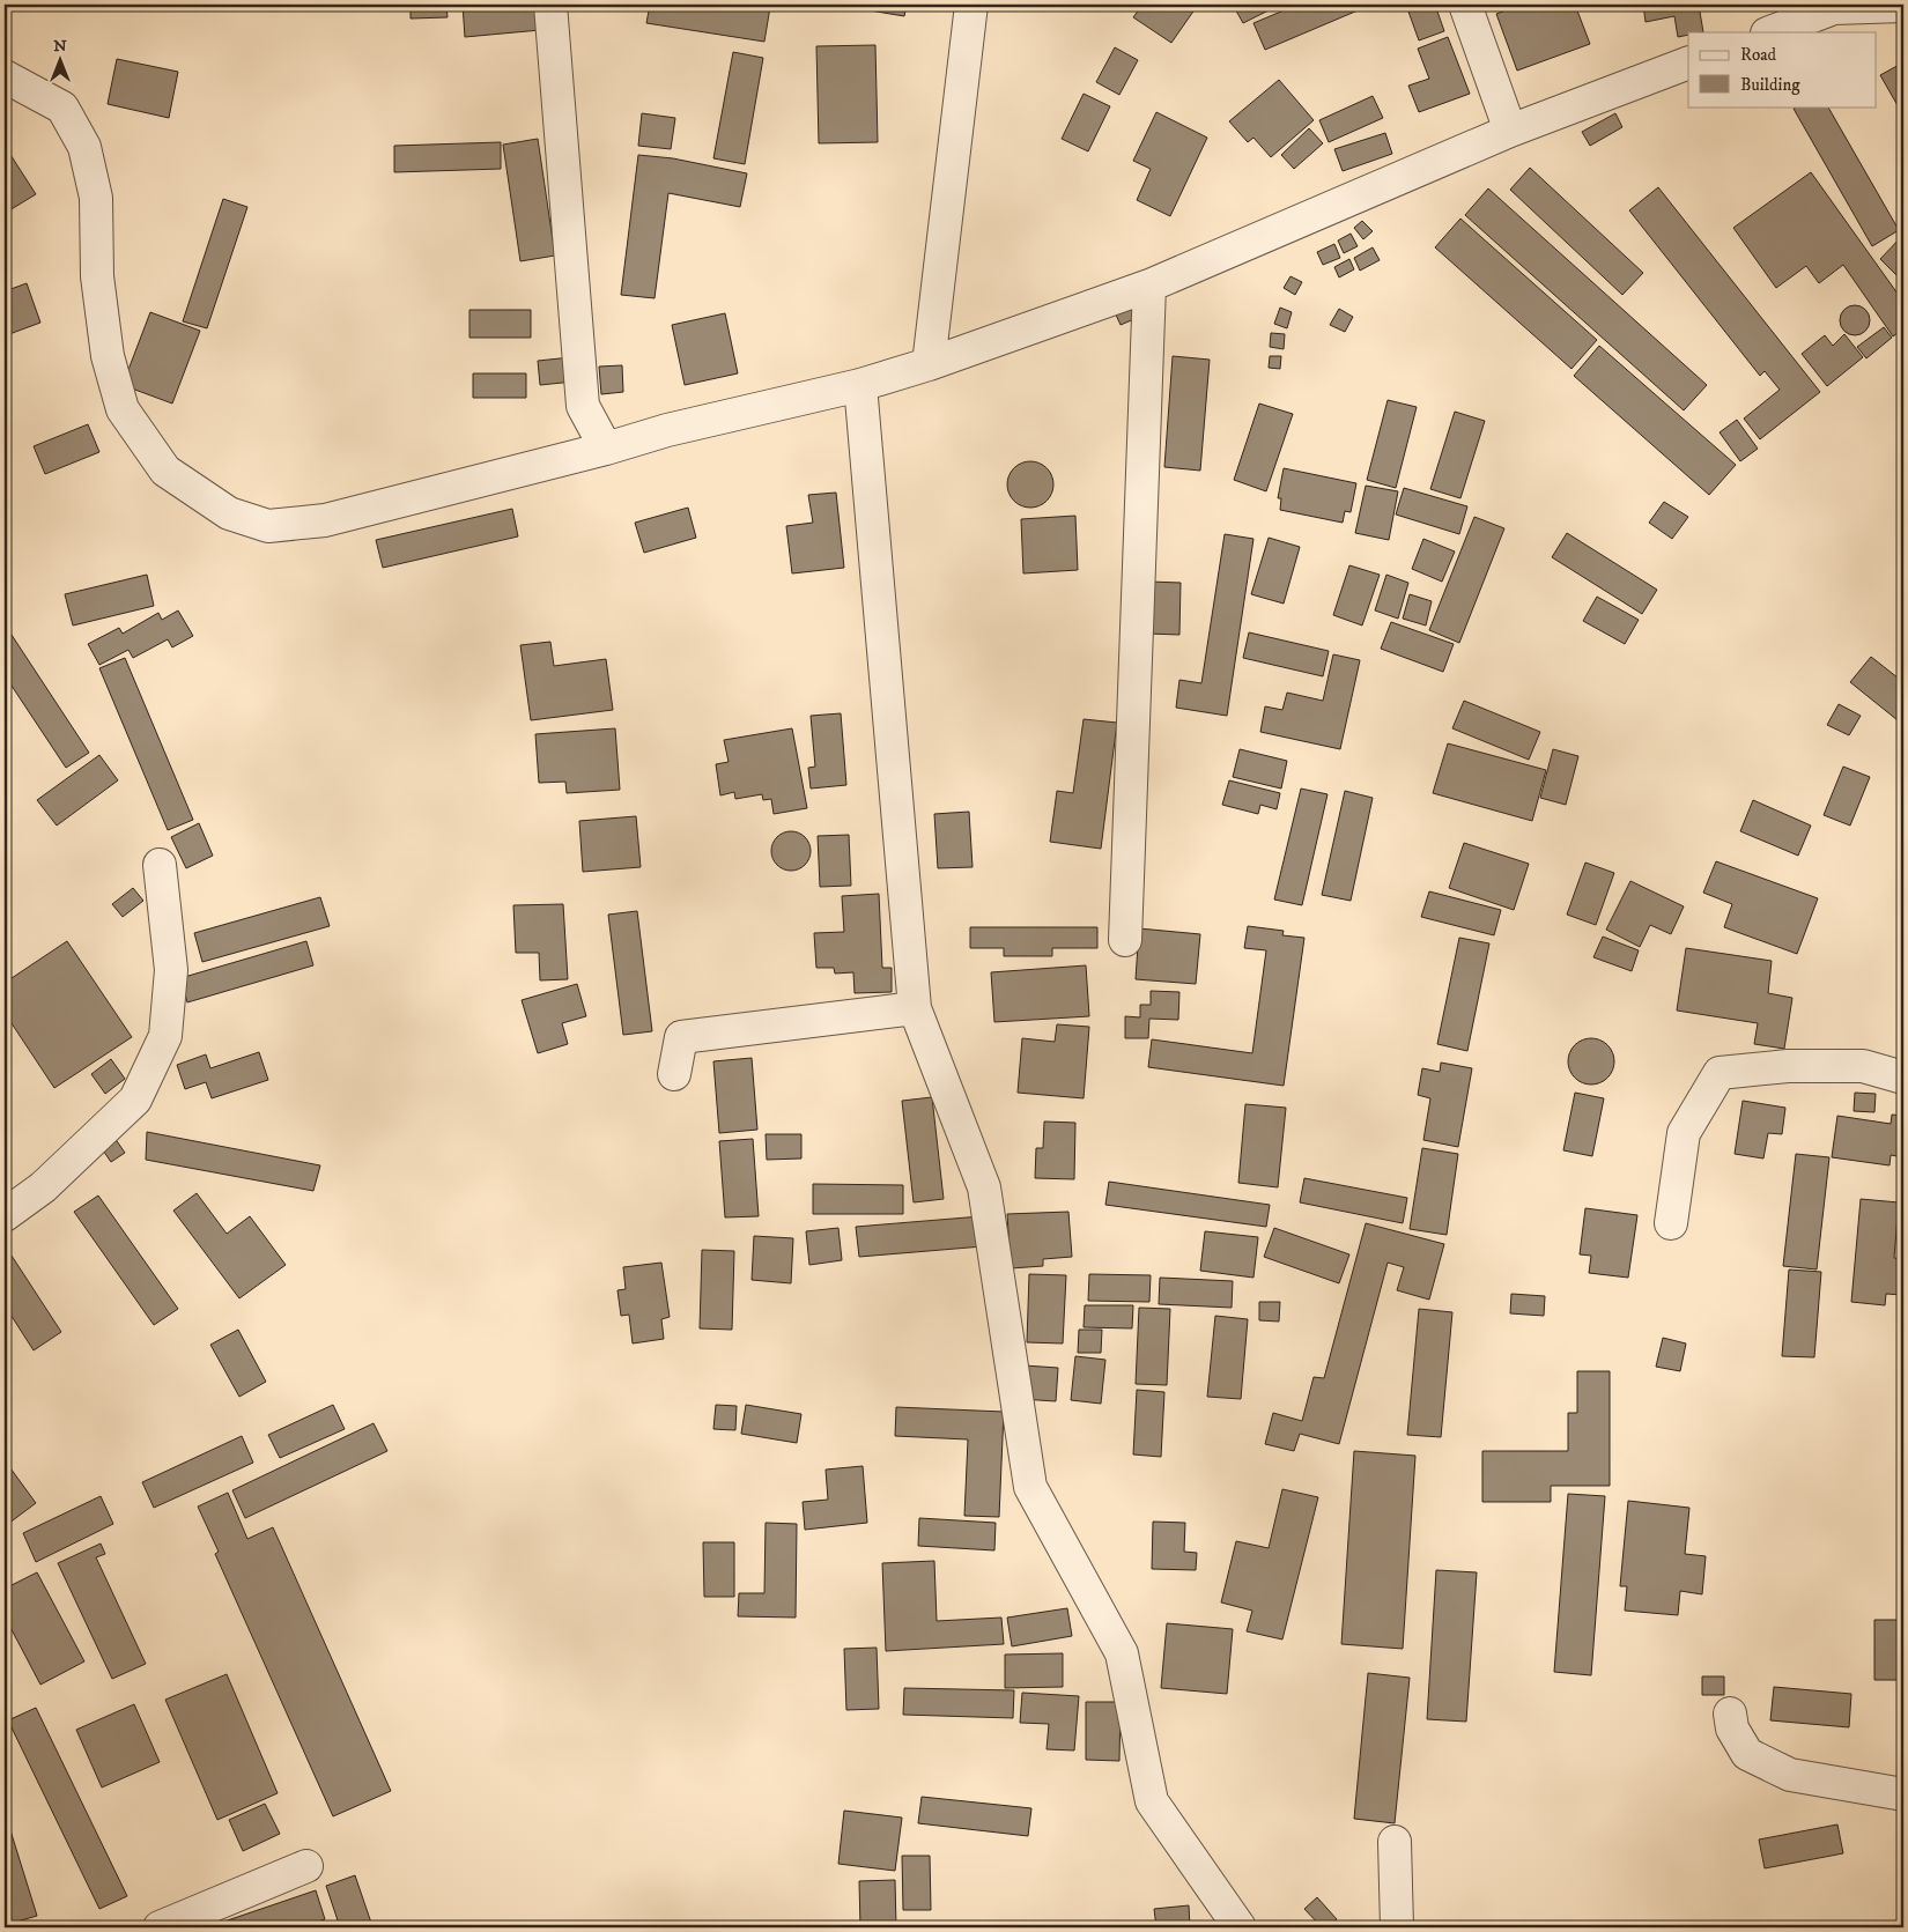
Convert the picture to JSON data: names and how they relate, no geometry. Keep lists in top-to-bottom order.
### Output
{
  "legend": ["Road", "Building"],
  "north": "top"
}
